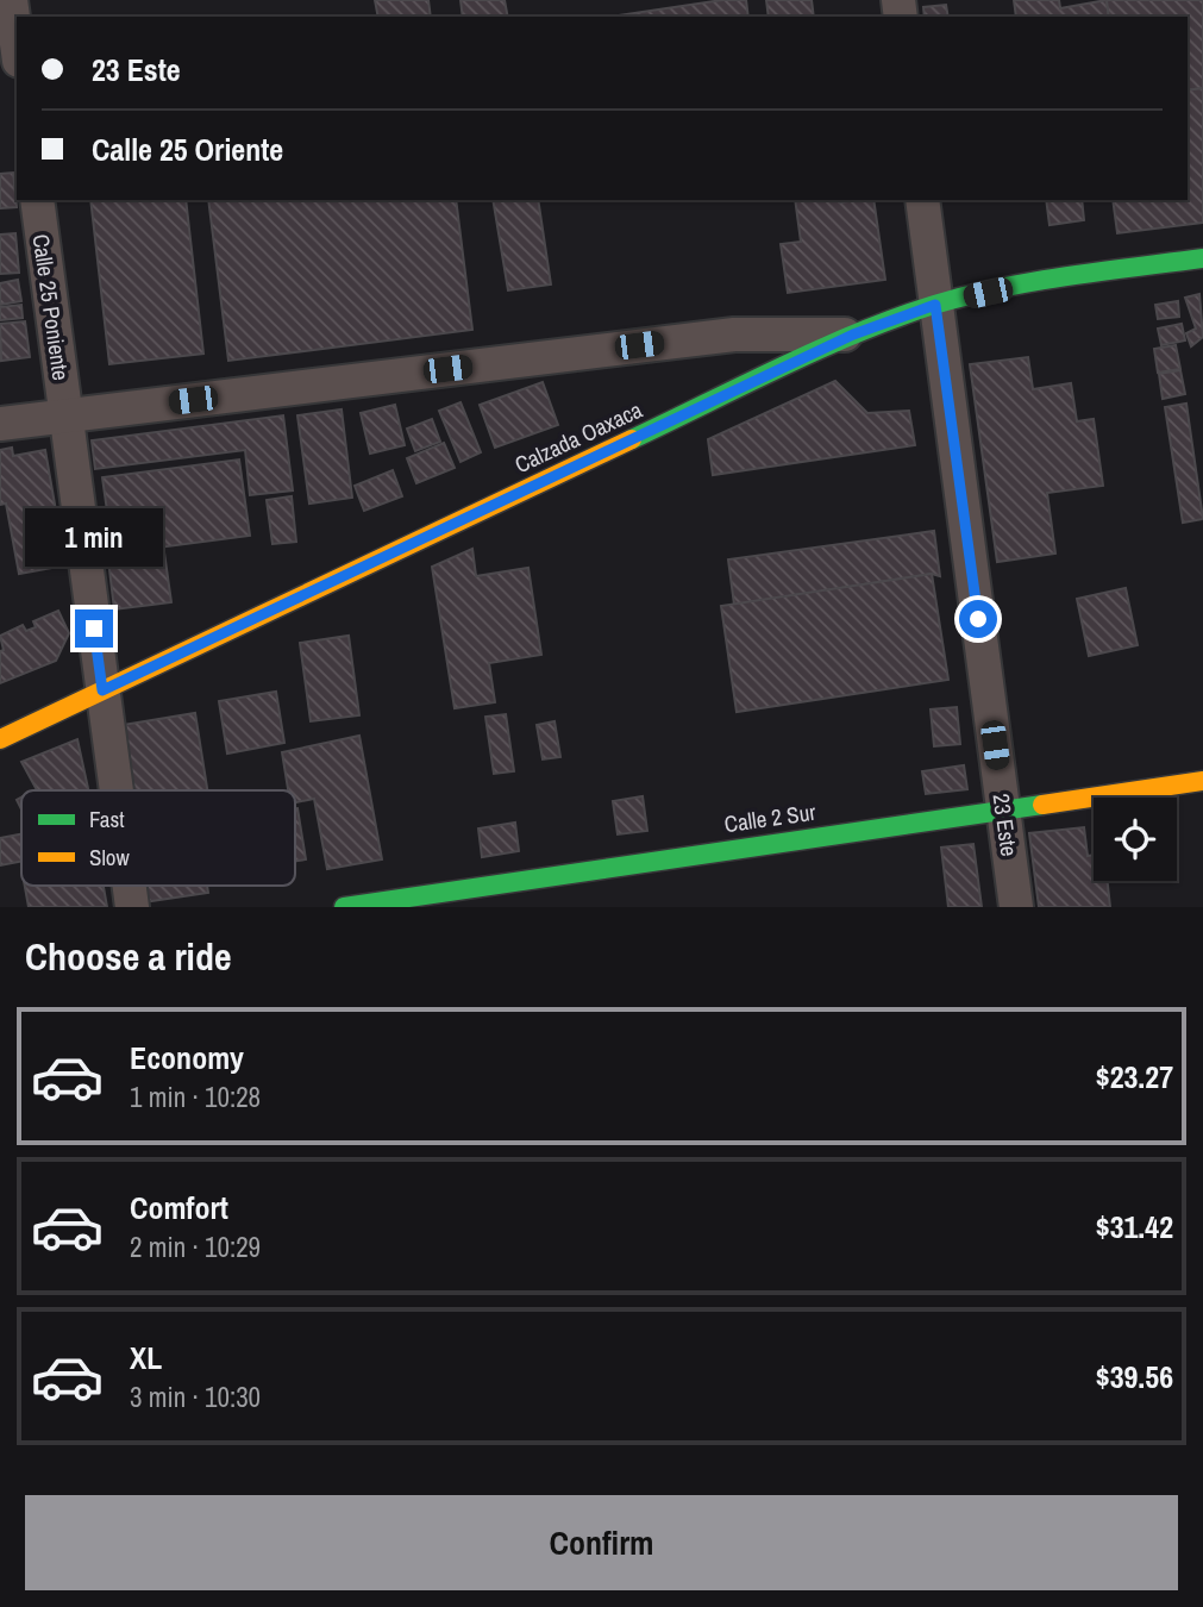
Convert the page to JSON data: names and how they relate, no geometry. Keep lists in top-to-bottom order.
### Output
{
  "streets": {
    "main road": ["Calzada Oaxaca", "Calle 2 Sur"],
    "street": ["Calle 25 Poniente", "23 Este"]
  },
  "crossings": [
    ["Calle 25 Poniente", "Calzada Oaxaca"],
    ["Calzada Oaxaca", "23 Este"],
    ["Calle 2 Sur", "23 Este"]
  ],
  "legend": ["Fast", "Slow"],
  "page": {
    "banner": ["23 Este", "Calle 25 Oriente"],
    "bubble": "1 min",
    "heading": "Choose a ride",
    "list": [
      {
        "name": "Economy",
        "note": "1 min · 10:28",
        "value": "$23.27"
      },
      {
        "name": "Comfort",
        "note": "2 min · 10:29",
        "value": "$31.42"
      },
      {
        "name": "XL",
        "note": "3 min · 10:30",
        "value": "$39.56"
      }
    ],
    "buttons": "Confirm"
  }
}
